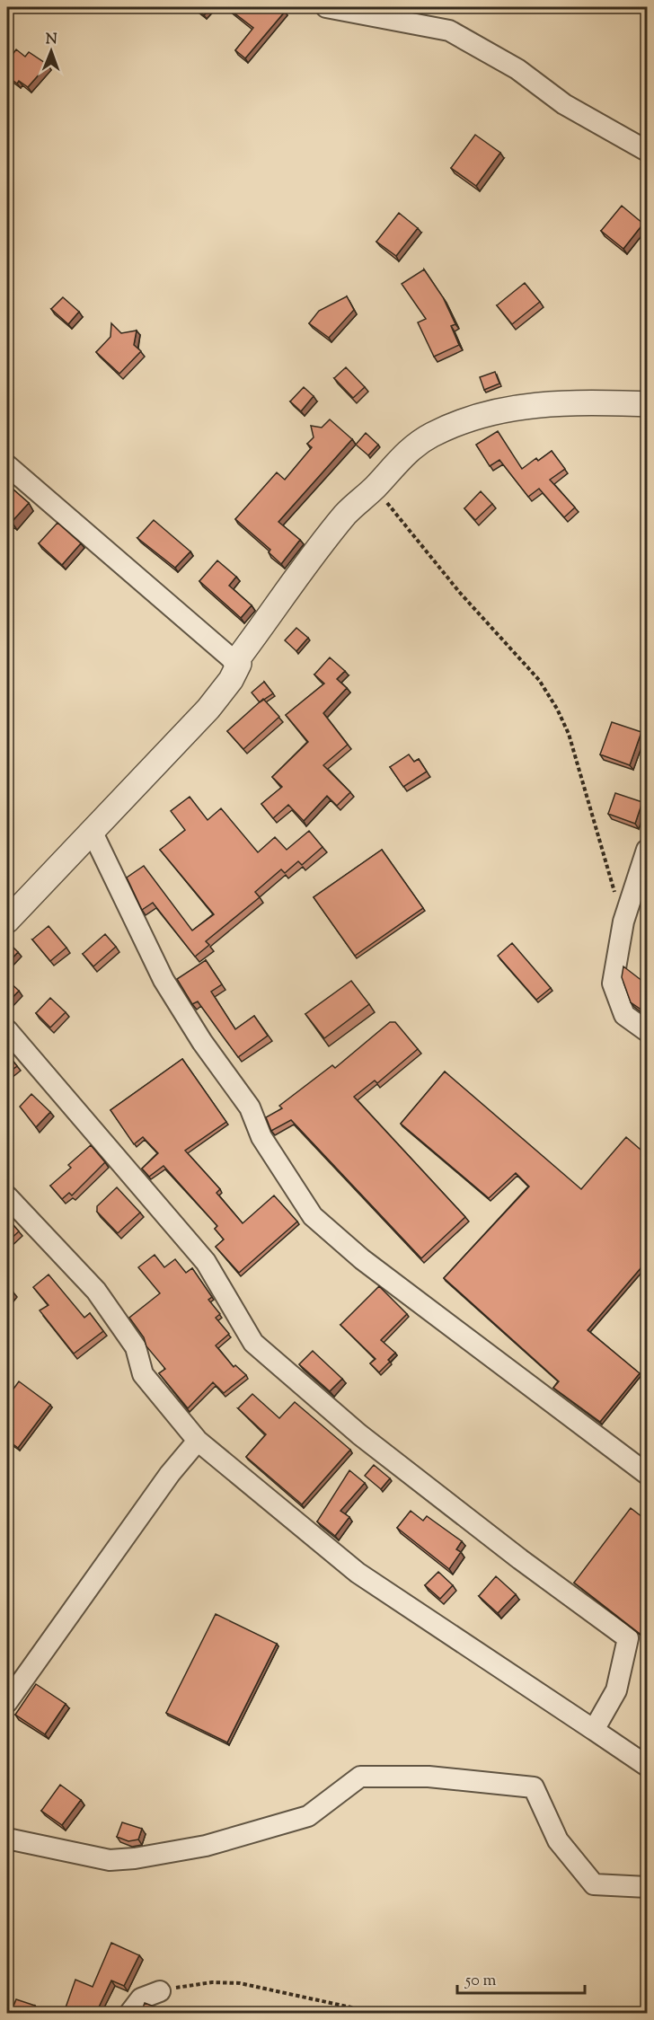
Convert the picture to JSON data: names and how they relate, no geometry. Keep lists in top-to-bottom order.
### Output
{
  "scale_bar": "50 m",
  "north": "top"
}
